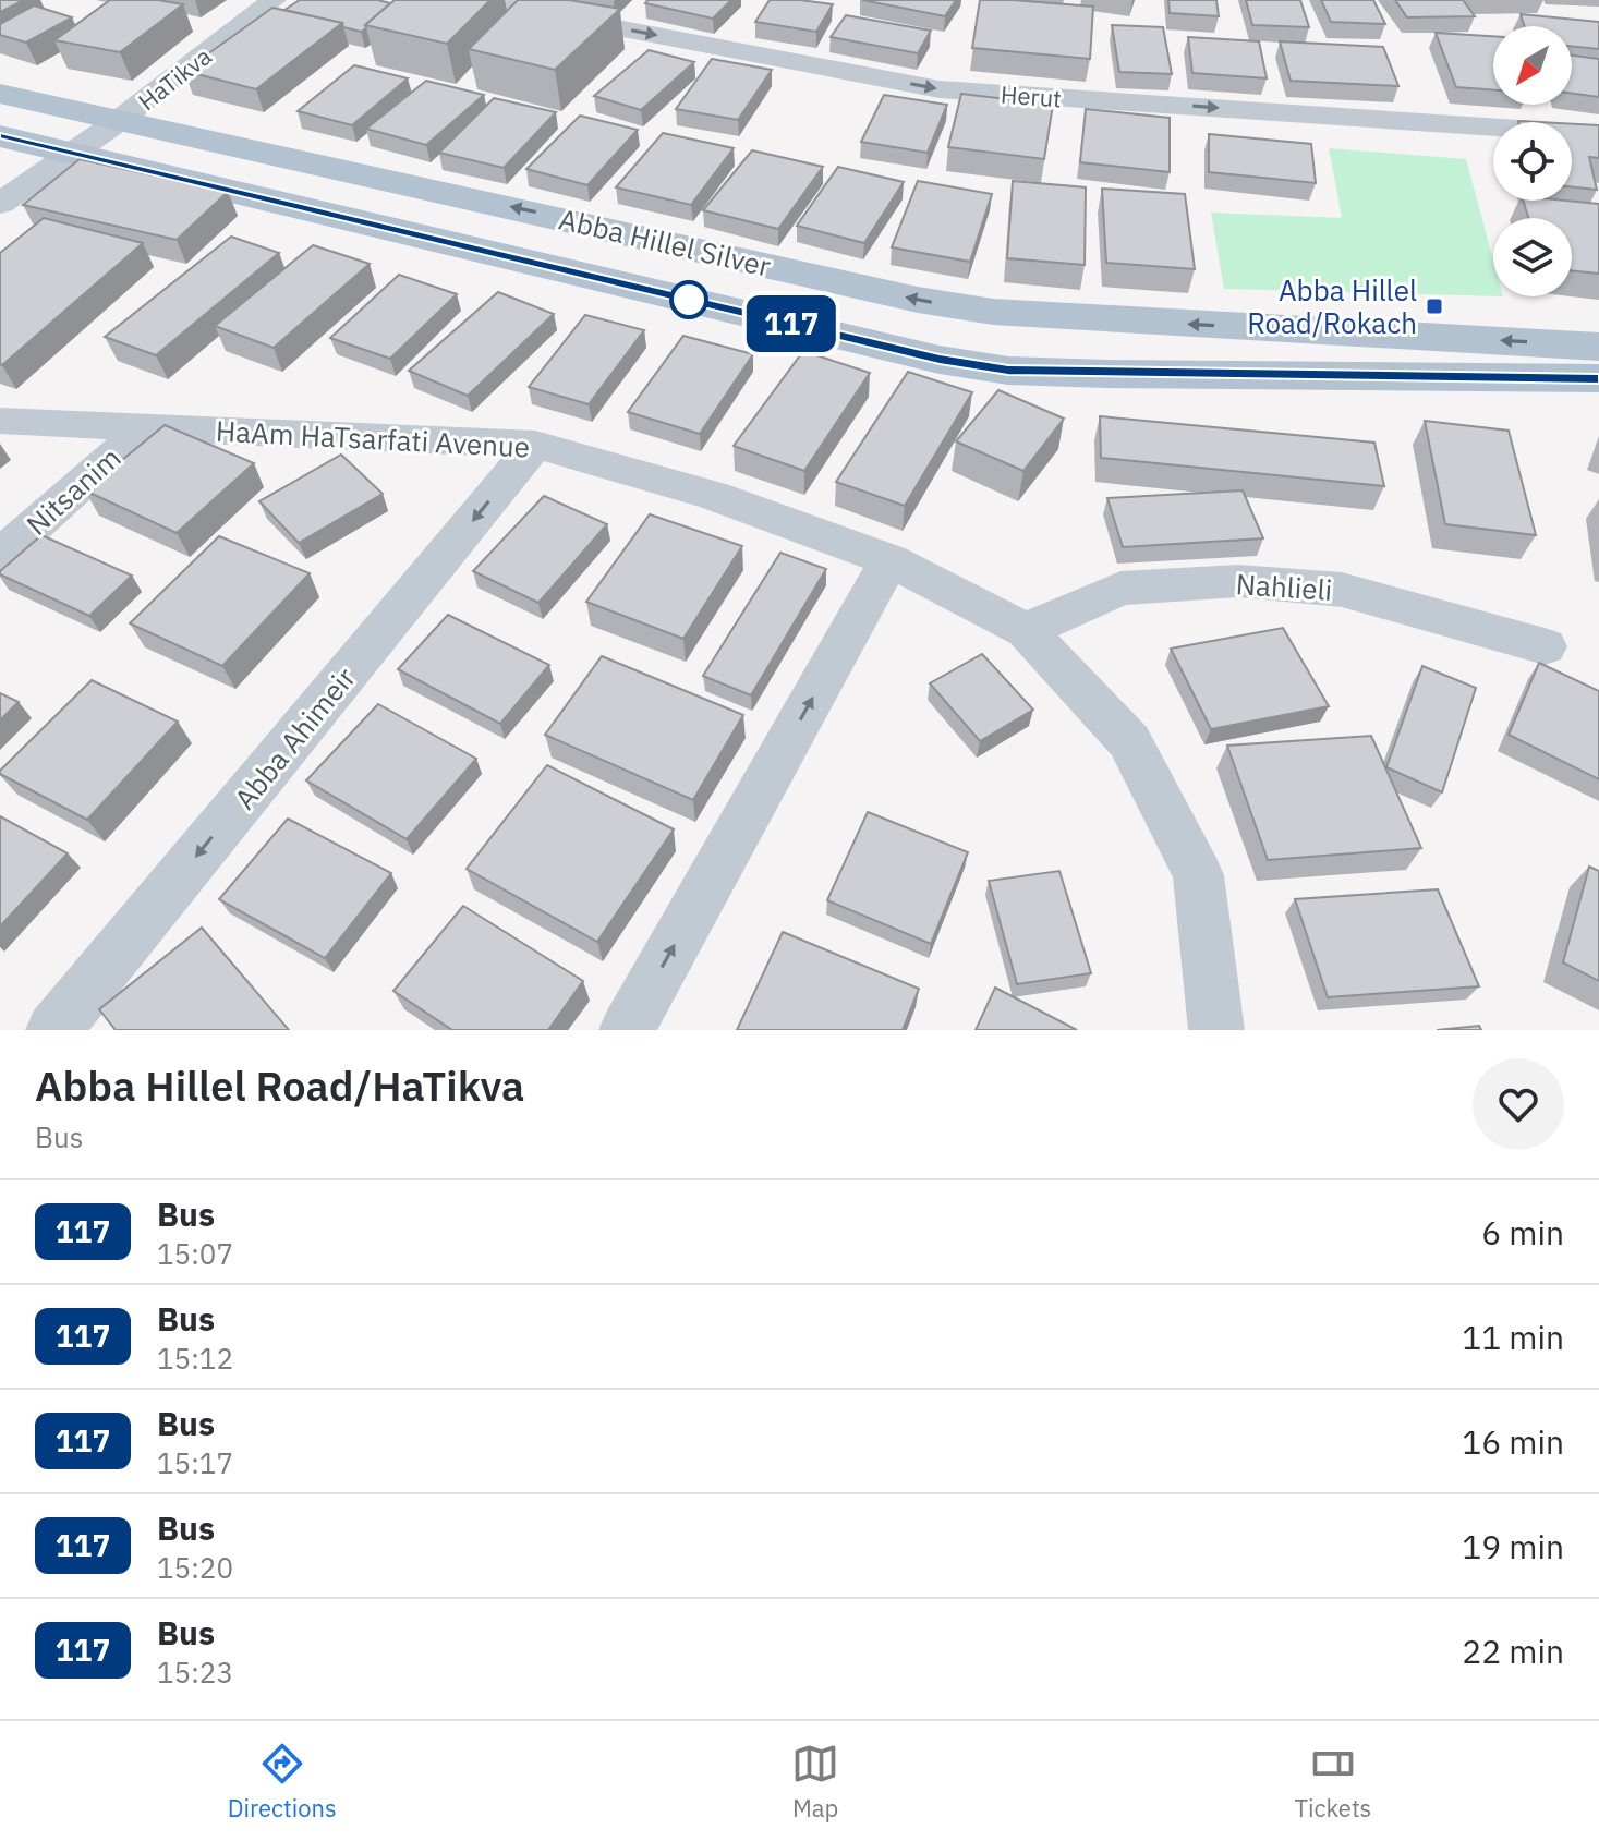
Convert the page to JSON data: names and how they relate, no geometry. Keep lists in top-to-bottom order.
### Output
{
  "streets": {
    "main road": ["Abba Hillel Silver"],
    "street": [
      "HaTikva",
      "Herut",
      "HaAm HaTsarfati Avenue",
      "Nitsanim",
      "Nahlieli",
      "Abba Ahimeir"
    ]
  },
  "crossings": [
    ["HaTikva", "Abba Hillel Silver"],
    ["HaAm HaTsarfati Avenue", "Nitsanim"],
    ["HaAm HaTsarfati Avenue", "Nahlieli"],
    ["HaAm HaTsarfati Avenue", "Abba Ahimeir"]
  ],
  "one_way": ["Herut", "Abba Ahimeir"],
  "places": {
    "transit": ["Abba Hillel Road/Rokach"]
  },
  "lines": ["bus line 117"],
  "north": "bottom left",
  "page": {
    "on_map": "117",
    "heading": ["Abba Hillel Road/HaTikva", "Bus"],
    "list": [
      {
        "mark": "117",
        "name": "Bus",
        "note": "15:07",
        "value": "6 min"
      },
      {
        "mark": "117",
        "name": "Bus",
        "note": "15:12",
        "value": "11 min"
      },
      {
        "mark": "117",
        "name": "Bus",
        "note": "15:17",
        "value": "16 min"
      },
      {
        "mark": "117",
        "name": "Bus",
        "note": "15:20",
        "value": "19 min"
      },
      {
        "mark": "117",
        "name": "Bus",
        "note": "15:23",
        "value": "22 min"
      }
    ],
    "tabs": ["Directions", "Map", "Tickets"]
  }
}
